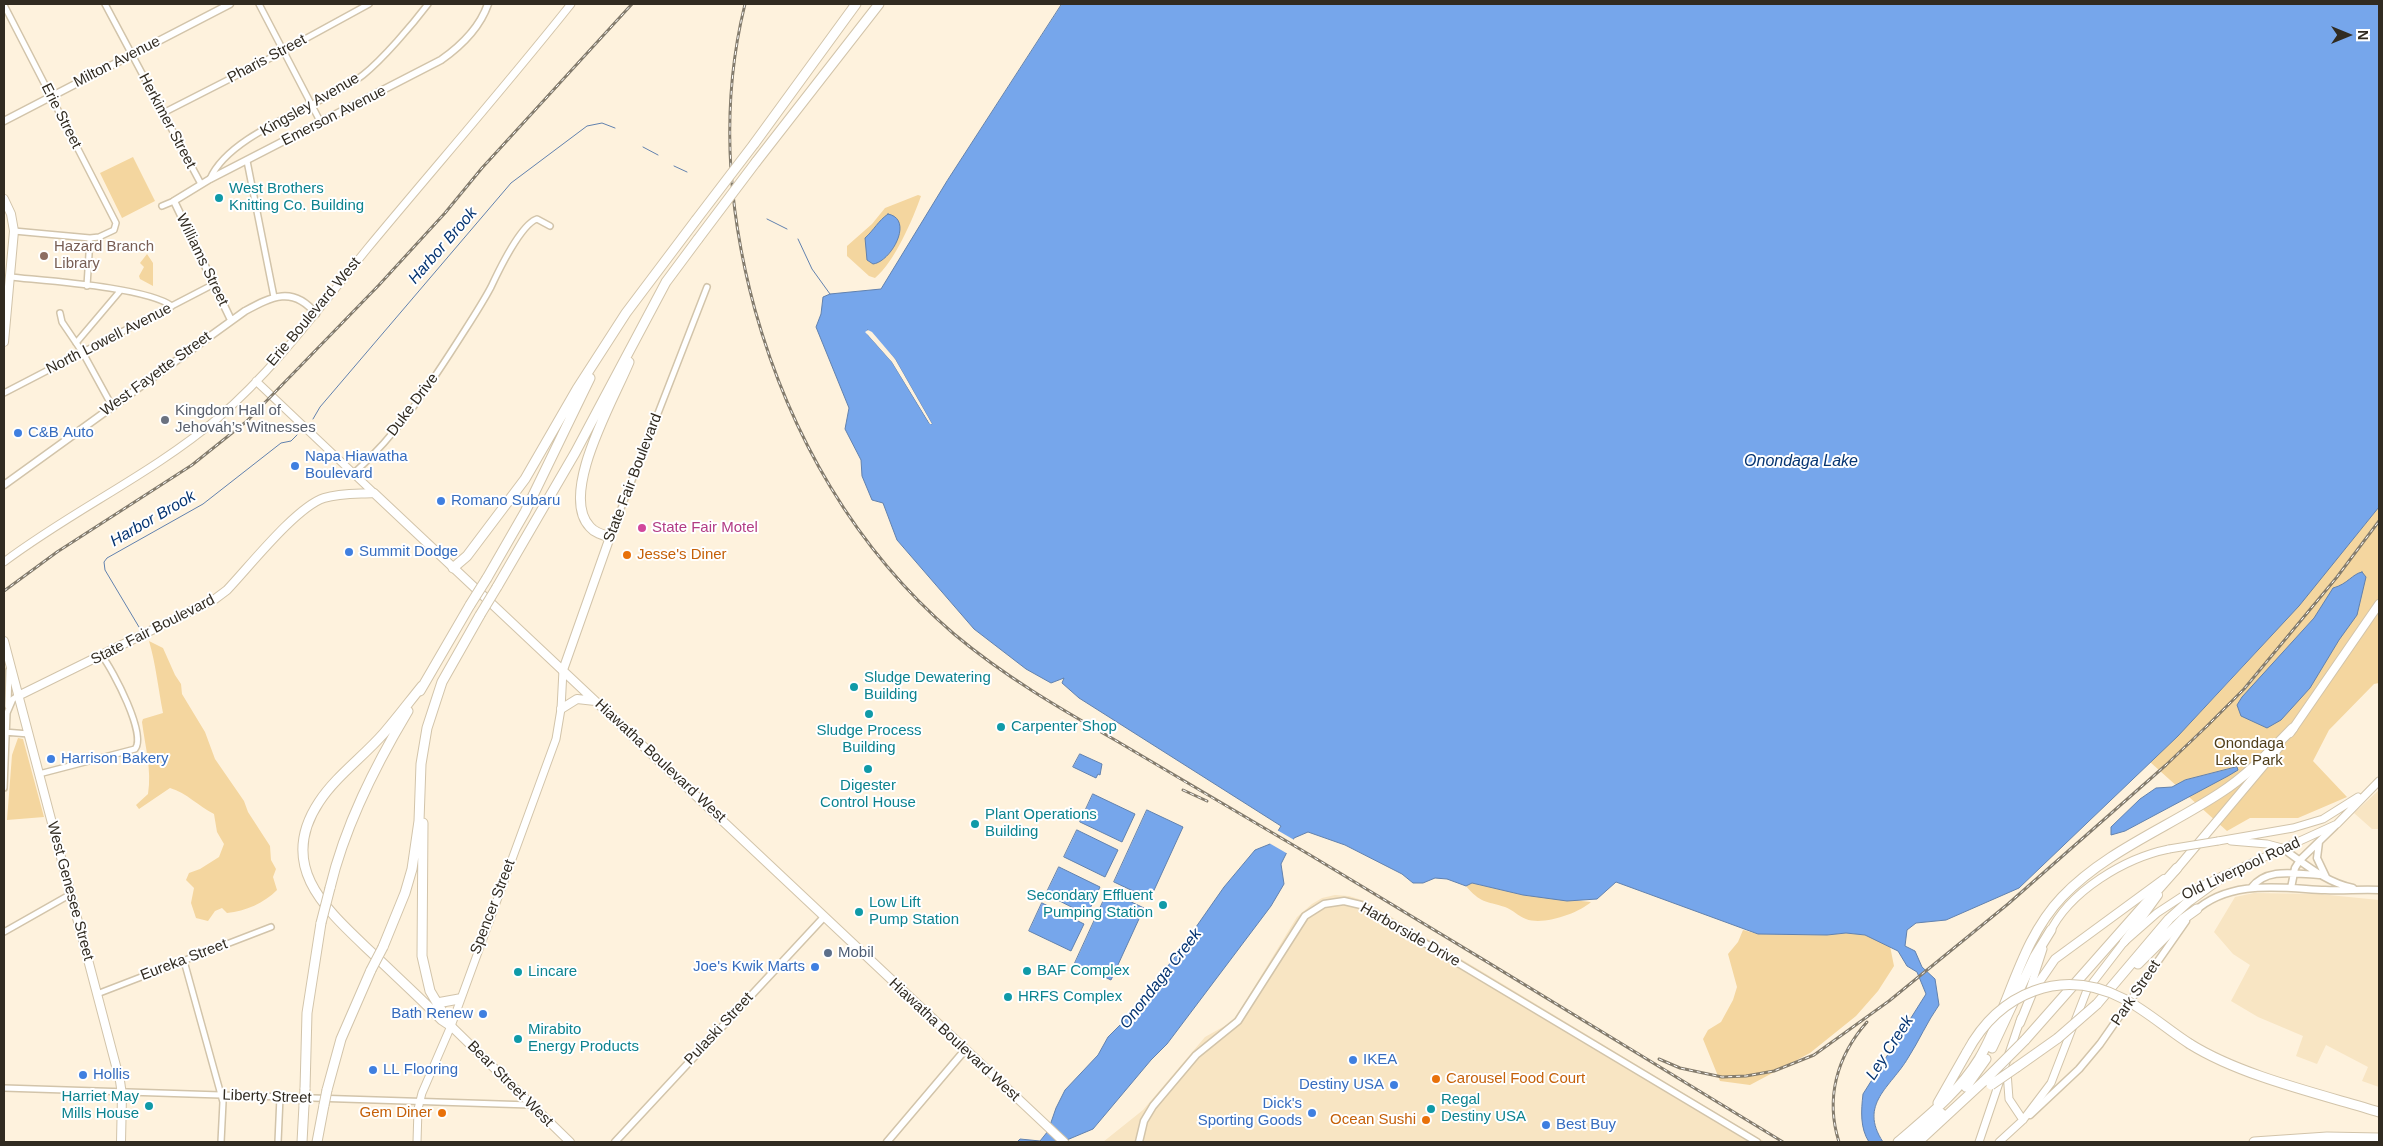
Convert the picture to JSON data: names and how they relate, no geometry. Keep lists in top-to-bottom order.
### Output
{
  "streets": {
    "main road": [
      "Erie Boulevard West",
      "State Fair Boulevard",
      "Hiawatha Boulevard West",
      "Old Liverpool Road",
      "West Genesee Street",
      "Spencer Street",
      "Park Street",
      "Bear Street West"
    ],
    "street": [
      "Pharis Street",
      "Milton Avenue",
      "Kingsley Avenue",
      "Erie Street",
      "Emerson Avenue",
      "Herkimer Street",
      "Williams Street",
      "North Lowell Avenue",
      "West Fayette Street",
      "Duke Drive",
      "Harborside Drive",
      "Eureka Street",
      "Pulaski Street",
      "Liberty Street"
    ]
  },
  "crossings": [
    ["Pharis Street", "Herkimer Street"],
    ["Milton Avenue", "Erie Street"],
    ["Milton Avenue", "Herkimer Street"],
    ["Kingsley Avenue", "Emerson Avenue"],
    ["Emerson Avenue", "Herkimer Street"],
    ["Emerson Avenue", "Williams Street"],
    ["Williams Street", "North Lowell Avenue"],
    ["Williams Street", "West Fayette Street"],
    ["Erie Boulevard West", "Hiawatha Boulevard West"],
    ["Duke Drive", "Hiawatha Boulevard West"],
    ["State Fair Boulevard", "Hiawatha Boulevard West"],
    ["State Fair Boulevard", "West Genesee Street"],
    ["State Fair Boulevard", "Spencer Street"],
    ["Hiawatha Boulevard West", "Spencer Street"],
    ["Hiawatha Boulevard West", "Pulaski Street"],
    ["Old Liverpool Road", "Park Street"],
    ["West Genesee Street", "Eureka Street"],
    ["West Genesee Street", "Liberty Street"],
    ["Spencer Street", "Bear Street West"],
    ["Spencer Street", "Liberty Street"],
    ["Bear Street West", "Liberty Street"]
  ],
  "water": [
    "Harbor Brook",
    "Onondaga Lake",
    "Onondaga Creek",
    "Ley Creek"
  ],
  "parks": ["Onondaga Lake Park"],
  "places": [
    "West Brothers Knitting Co. Building",
    "Hazard Branch Library",
    "Kingdom Hall of Jehovah’s Witnesses",
    "C&B Auto",
    "Napa Hiawatha Boulevard",
    "Romano Subaru",
    "State Fair Motel",
    "Summit Dodge",
    "Jesse's Diner",
    "Sludge Dewatering Building",
    "Sludge Process Building",
    "Carpenter Shop",
    "Harrison Bakery",
    "Digester Control House",
    "Plant Operations Building",
    "Secondary Effluent Pumping Station",
    "Low Lift Pump Station",
    "Mobil",
    "Joe's Kwik Marts",
    "BAF Complex",
    "Lincare",
    "HRFS Complex",
    "Bath Renew",
    "Mirabito Energy Products",
    "IKEA",
    "LL Flooring",
    "Hollis",
    "Carousel Food Court",
    "Destiny USA",
    "Harriet May Mills House",
    "Regal Destiny USA",
    "Gem Diner",
    "Dick's Sporting Goods",
    "Ocean Sushi",
    "Best Buy"
  ],
  "north": "right"
}
